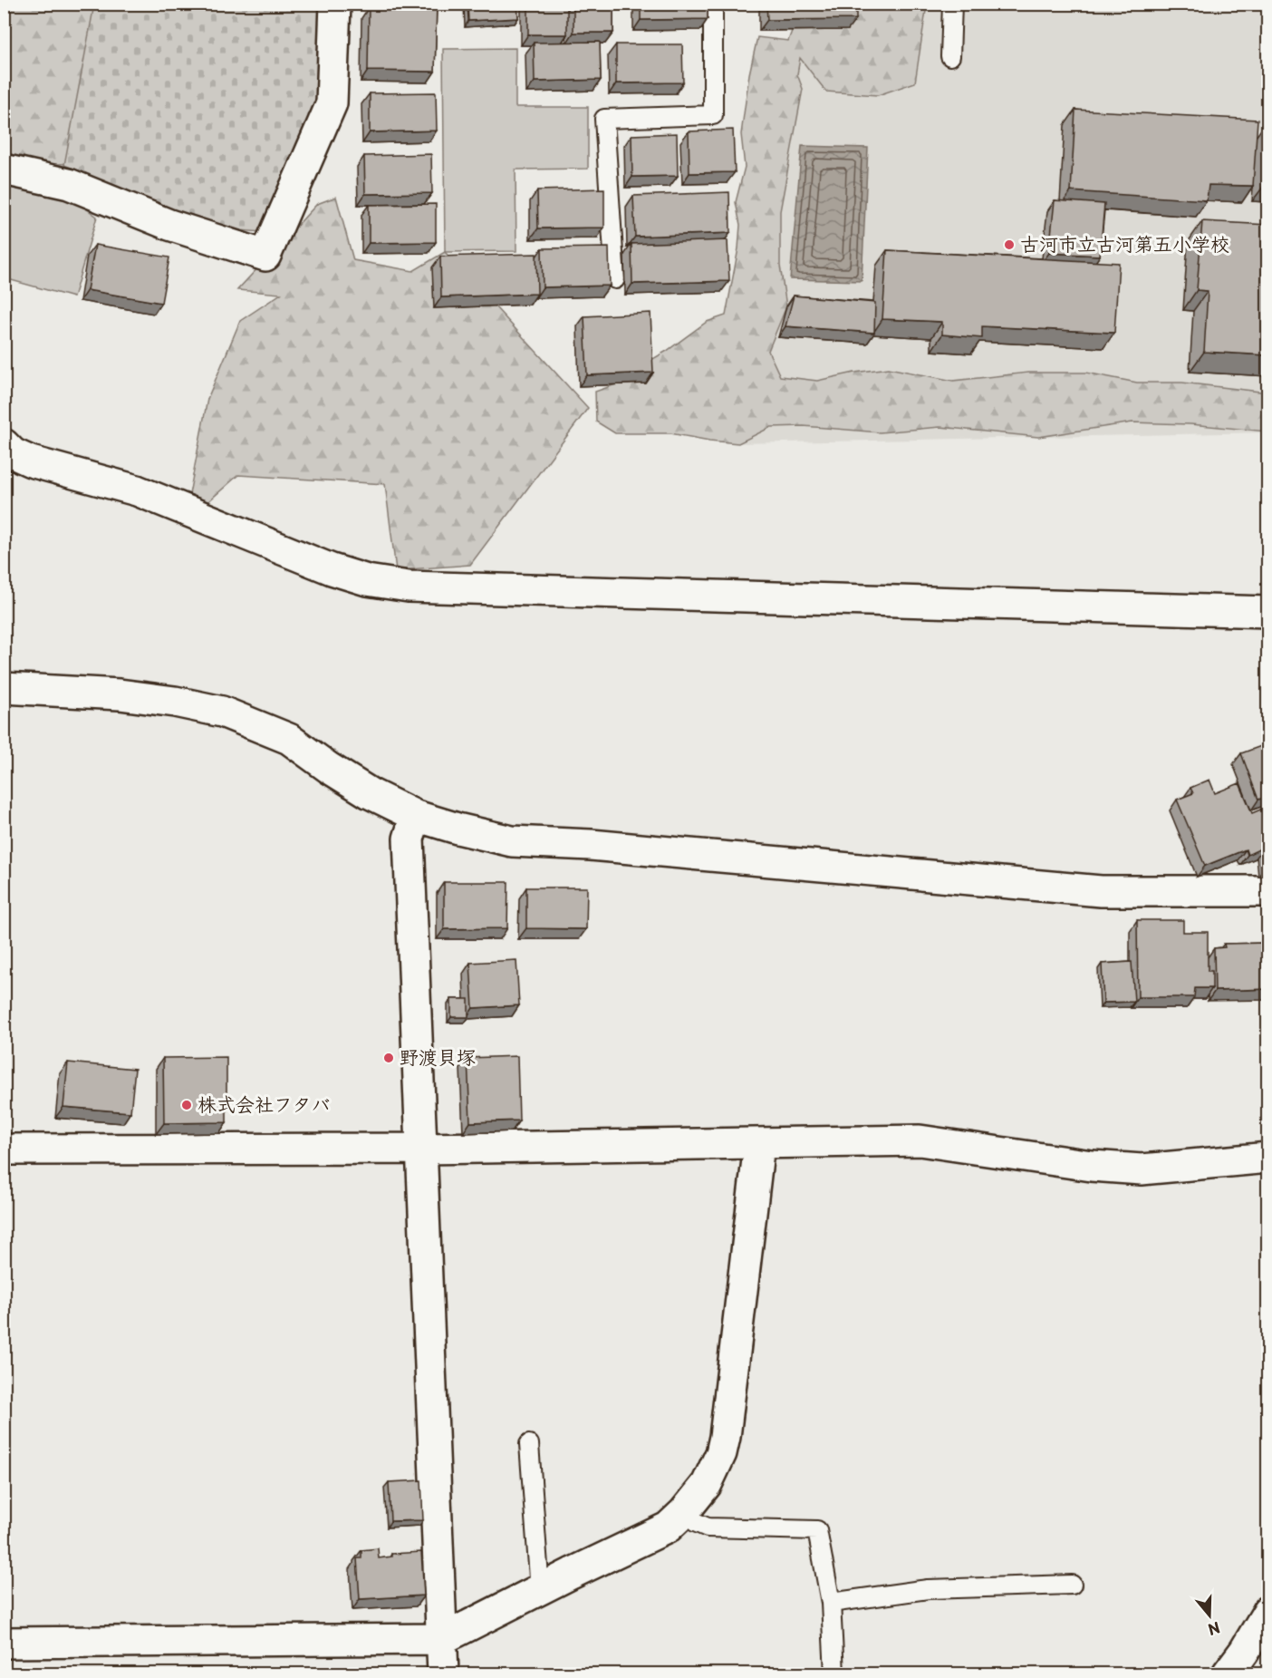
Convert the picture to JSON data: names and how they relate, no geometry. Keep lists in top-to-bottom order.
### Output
{
  "places": ["古河市立古河第五小学校", "野渡貝塚", "株式会社フタバ"],
  "north": "bottom"
}
